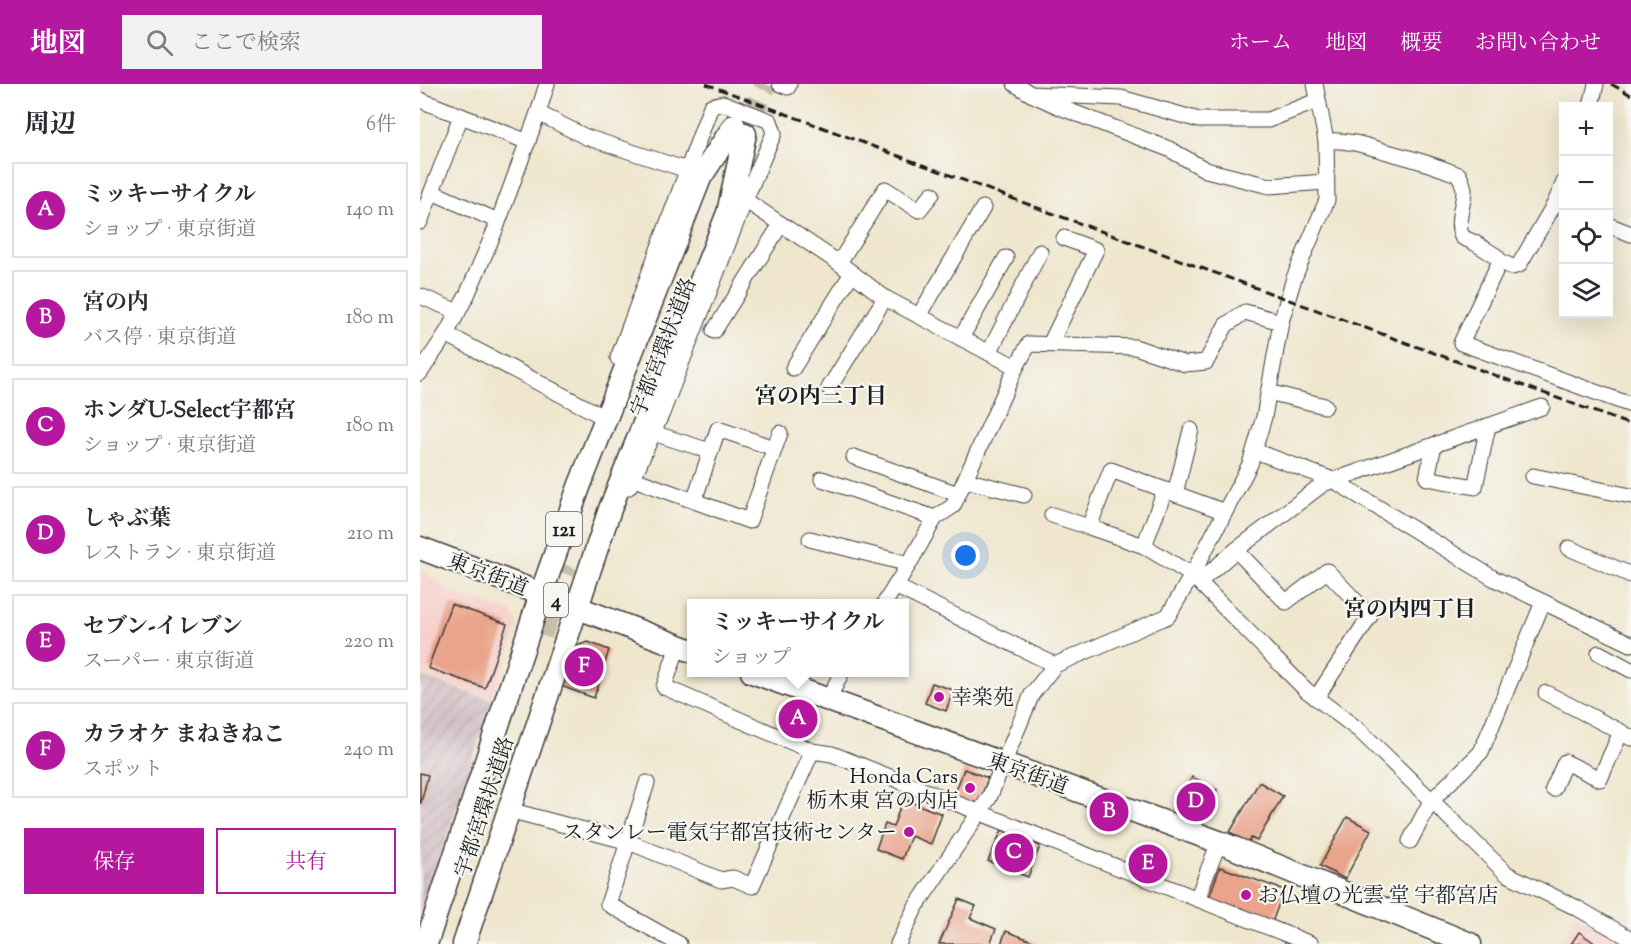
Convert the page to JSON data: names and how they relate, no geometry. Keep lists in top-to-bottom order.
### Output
{
  "streets": {
    "highway": [
      "宇都宮環状道路",
      "121",
      "東京街道",
      "4"
    ]
  },
  "crossings": [
    ["宇都宮環状道路", "121"],
    ["121", "東京街道"]
  ],
  "districts": ["宮の内三丁目", "宮の内四丁目"],
  "places": [
    "幸楽苑",
    "Honda Cars 栃木東 宮の内店",
    "スタンレー電気宇都宮技術センター",
    "お仏壇の光雲 堂 宇都宮店"
  ],
  "page": {
    "header": "地図",
    "search": "ここで検索",
    "nav": [
      "ホーム",
      "地図",
      "概要",
      "お問い合わせ"
    ],
    "heading": ["周辺", "6件"],
    "map_buttons": ["+", "−"],
    "list": [
      {
        "mark": "A",
        "name": "ミッキーサイクル",
        "note": "ショップ · 東京街道",
        "value": "140 m"
      },
      {
        "mark": "B",
        "name": "宮の内",
        "note": "バス停 · 東京街道",
        "value": "180 m"
      },
      {
        "mark": "C",
        "name": "ホンダU-Select宇都宮",
        "note": "ショップ · 東京街道",
        "value": "180 m"
      },
      {
        "mark": "D",
        "name": "しゃぶ葉",
        "note": "レストラン · 東京街道",
        "value": "210 m"
      },
      {
        "mark": "E",
        "name": "セブン-イレブン",
        "note": "スーパー · 東京街道",
        "value": "220 m"
      },
      {
        "mark": "F",
        "name": "カラオケ まねきねこ",
        "note": "スポット",
        "value": "240 m"
      }
    ],
    "popup": ["ミッキーサイクル", "ショップ"],
    "pins": [
      "F",
      "A",
      "D",
      "B",
      "C",
      "E"
    ],
    "buttons": ["保存", "共有"]
  }
}
